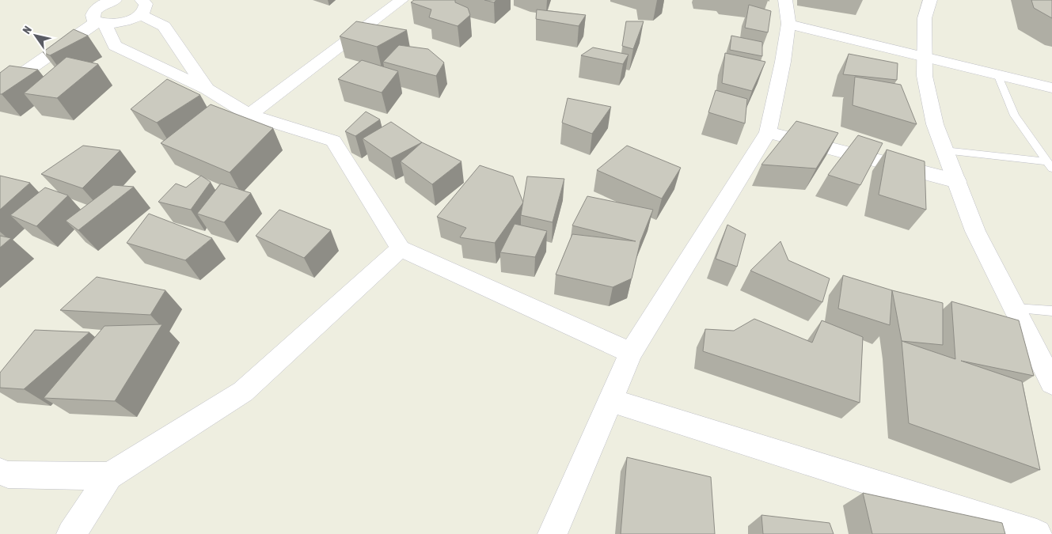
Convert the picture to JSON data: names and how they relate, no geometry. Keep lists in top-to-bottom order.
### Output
{
  "north": "top left"
}
